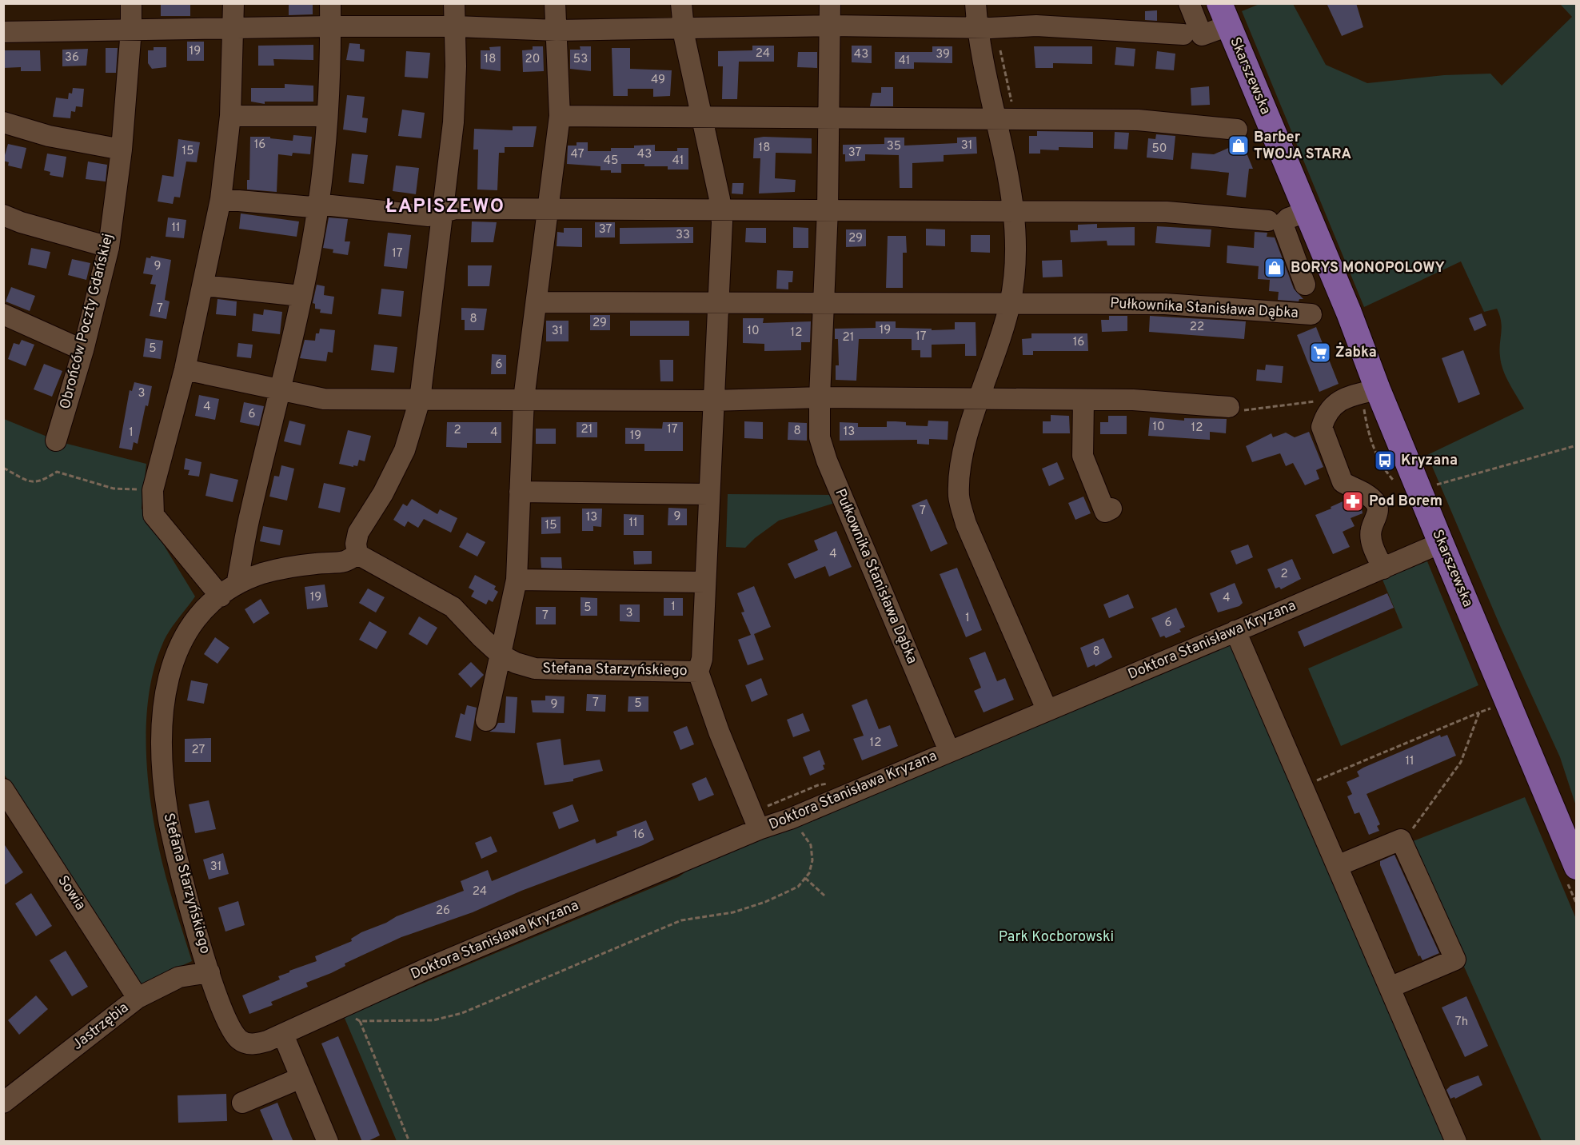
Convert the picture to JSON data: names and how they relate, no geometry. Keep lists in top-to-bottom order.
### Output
{
  "streets": {
    "main road": ["Skarszewska"],
    "street": [
      "Pułkownika Stanisława Dąbka",
      "Obrońców Poczty Gdańskiej",
      "Doktora Stanisława Kryzana",
      "Stefana Starzyńskiego",
      "Sowia",
      "Jastrzębia"
    ]
  },
  "crossings": [
    ["Skarszewska", "Doktora Stanisława Kryzana"],
    ["Pułkownika Stanisława Dąbka", "Doktora Stanisława Kryzana"],
    ["Doktora Stanisława Kryzana", "Stefana Starzyńskiego"],
    ["Stefana Starzyńskiego", "Jastrzębia"],
    ["Sowia", "Jastrzębia"]
  ],
  "districts": ["ŁAPISZEWO"],
  "parks": ["Park Kocborowski"],
  "places": {
    "shop": ["Barber TWOJA STARA", "BORYS MONOPOLOWY"],
    "supermarket": ["Żabka"],
    "bus stop": ["Kryzana"],
    "pharmacy": ["Pod Borem"]
  },
  "house_numbers": [
    "19",
    "24",
    "43",
    "39",
    "36",
    "18",
    "20",
    "53",
    "41",
    "49",
    "16",
    "31",
    "35",
    "18",
    "50",
    "15",
    "37",
    "47",
    "43",
    "45",
    "41",
    "11",
    "37",
    "33",
    "29",
    "17",
    "9",
    "7",
    "8",
    "29",
    "22",
    "19",
    "31",
    "10",
    "12",
    "17",
    "21",
    "16",
    "5",
    "6",
    "3",
    "4",
    "6",
    "10",
    "12",
    "21",
    "17",
    "2",
    "8",
    "13",
    "1",
    "4",
    "19",
    "7",
    "9",
    "13",
    "11",
    "15",
    "4",
    "2",
    "19",
    "4",
    "1",
    "5",
    "3",
    "7",
    "1",
    "6",
    "8",
    "7",
    "5",
    "9",
    "12",
    "27",
    "11",
    "16",
    "31",
    "24",
    "26",
    "7h"
  ]
}
